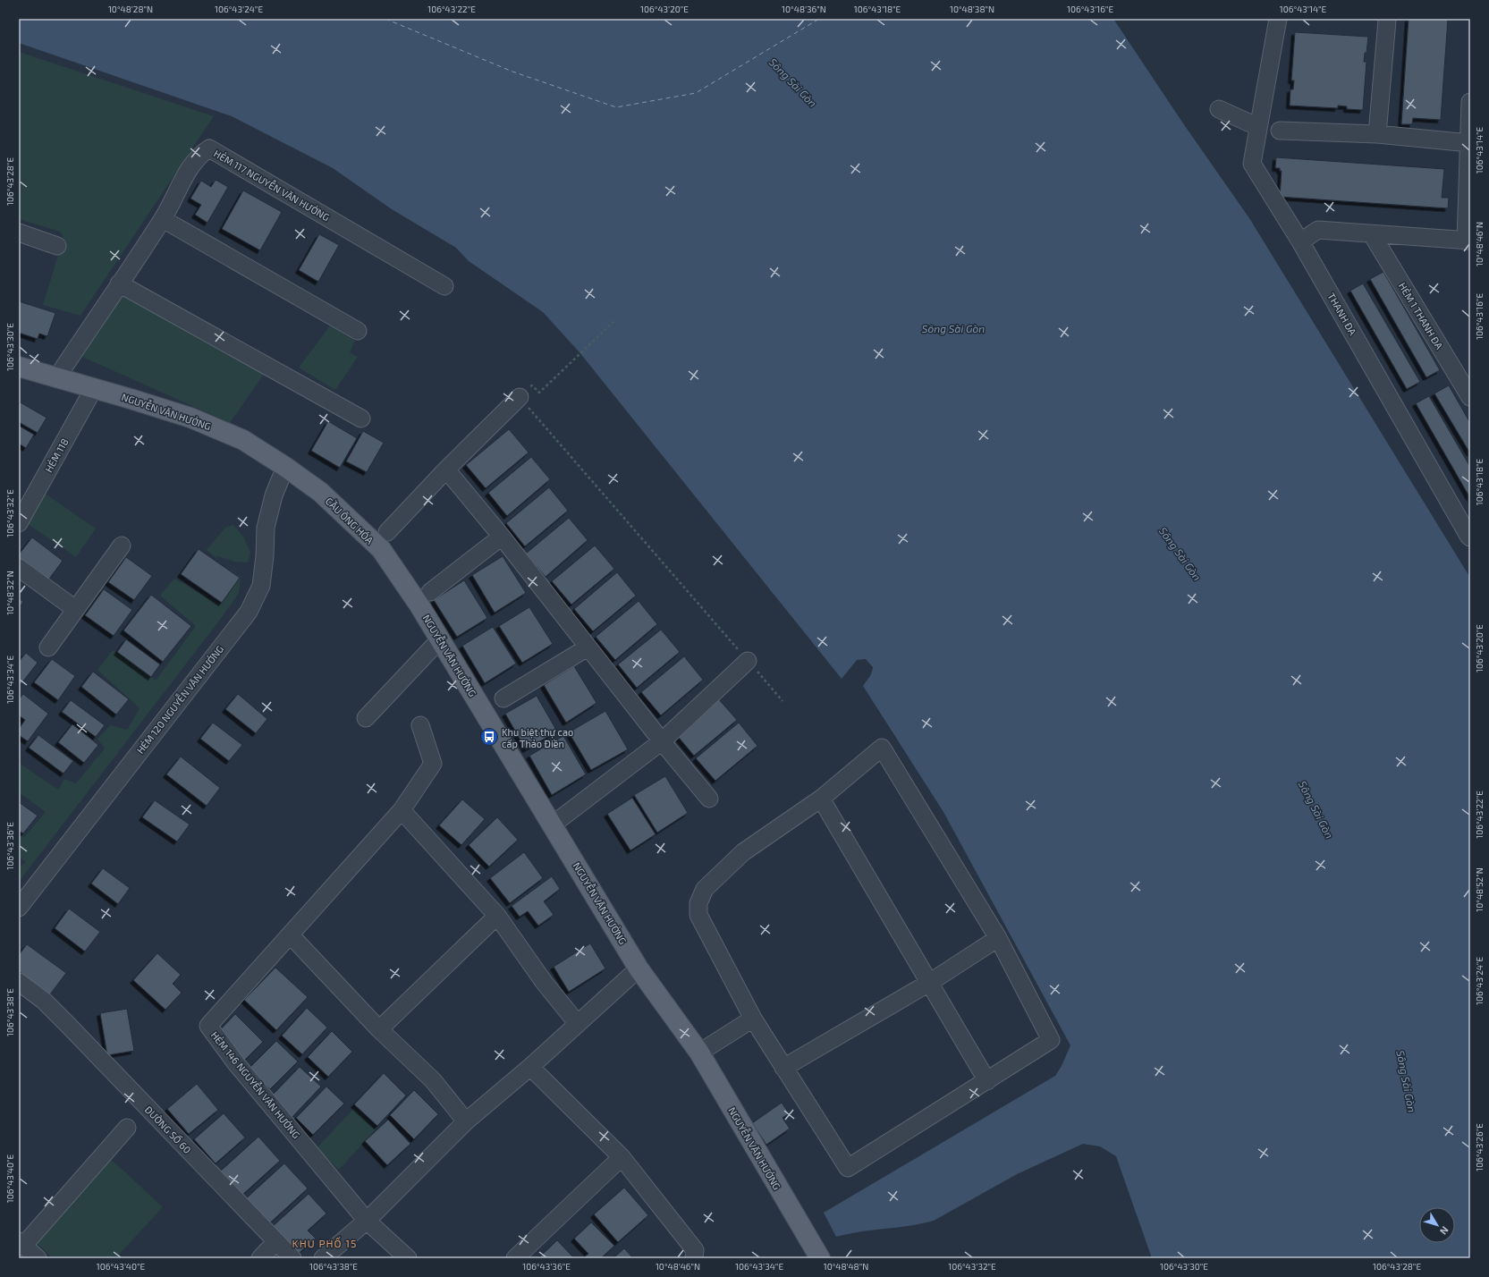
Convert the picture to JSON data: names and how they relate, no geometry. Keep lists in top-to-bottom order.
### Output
{
  "streets": {
    "main road": ["NGUYỄN VĂN HƯỞNG", "CẦU ÔNG HÓA"],
    "street": [
      "HẺM 117 NGUYỄN VĂN HƯỞNG",
      "THANH ĐA",
      "HẺM 1 THANH ĐA",
      "HẺM 118",
      "HẺM 120 NGUYỄN VĂN HƯỞNG",
      "HẺM 146 NGUYỄN VĂN HƯỞNG",
      "ĐƯỜNG SỐ 60"
    ]
  },
  "crossings": [
    ["HẺM 117 NGUYỄN VĂN HƯỞNG", "NGUYỄN VĂN HƯỞNG"],
    ["NGUYỄN VĂN HƯỞNG", "HẺM 118"],
    ["NGUYỄN VĂN HƯỞNG", "CẦU ÔNG HÓA"],
    ["NGUYỄN VĂN HƯỞNG", "HẺM 120 NGUYỄN VĂN HƯỞNG"]
  ],
  "districts": ["KHU PHỐ 15"],
  "water": ["Sông Sài Gòn"],
  "places": {
    "bus stop": ["Khu biệt thự cao cấp Thảo Điền"]
  },
  "north": "bottom right",
  "coordinates": [
    "10°48'28\"N",
    "106°43'24\"E",
    "106°43'22\"E",
    "106°43'20\"E",
    "10°48'36\"N",
    "106°43'18\"E",
    "10°48'38\"N",
    "106°43'16\"E",
    "106°43'14\"E",
    "106°43'28\"E",
    "10°48'46\"N",
    "106°43'30\"E",
    "106°43'32\"E",
    "10°48'32\"N",
    "106°43'34\"E",
    "106°43'36\"E",
    "10°48'52\"N",
    "106°43'38\"E",
    "106°43'26\"E",
    "106°43'40\"E",
    "10°48'48\"N"
  ]
}
